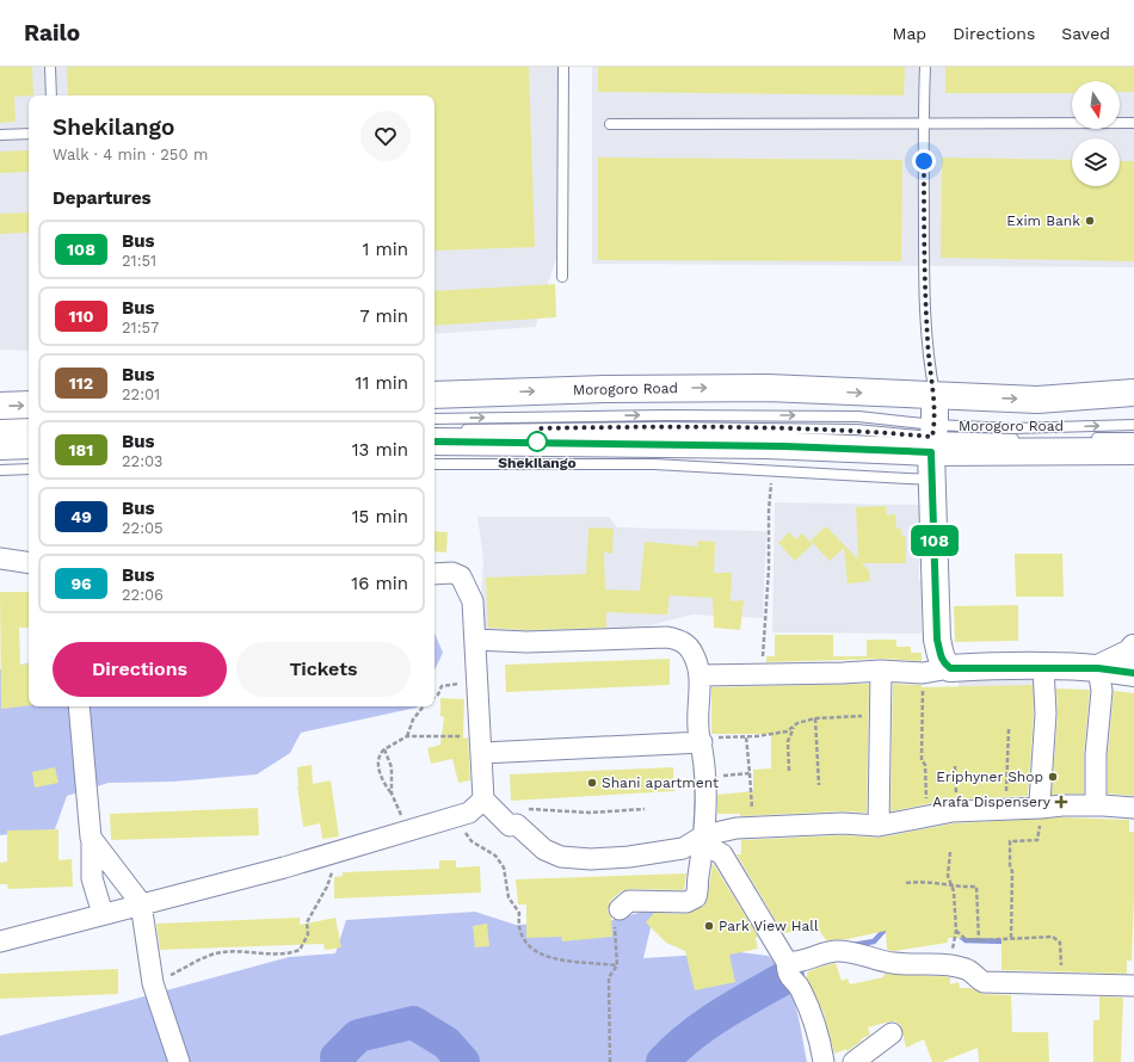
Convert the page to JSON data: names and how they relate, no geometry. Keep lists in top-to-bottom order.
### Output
{
  "streets": {
    "main road": ["Morogoro Road"]
  },
  "places": {
    "other": [
      "Exim Bank",
      "Shekilango",
      "Eriphyner Shop",
      "Shani apartment",
      "Park View Hall"
    ],
    "health": ["Arafa Dispensery"]
  },
  "lines": ["bus line 108"],
  "north": "bottom",
  "page": {
    "header": "Railo",
    "nav": ["Map", "Directions", "Saved"],
    "on_map": "108",
    "heading": [
      ["Shekilango", "Walk · 4 min · 250 m"],
      "Departures"
    ],
    "list": [
      {
        "mark": "108",
        "name": "Bus",
        "note": "21:51",
        "value": "1 min"
      },
      {
        "mark": "110",
        "name": "Bus",
        "note": "21:57",
        "value": "7 min"
      },
      {
        "mark": "112",
        "name": "Bus",
        "note": "22:01",
        "value": "11 min"
      },
      {
        "mark": "181",
        "name": "Bus",
        "note": "22:03",
        "value": "13 min"
      },
      {
        "mark": "49",
        "name": "Bus",
        "note": "22:05",
        "value": "15 min"
      },
      {
        "mark": "96",
        "name": "Bus",
        "note": "22:06",
        "value": "16 min"
      }
    ],
    "buttons": ["Directions", "Tickets"]
  }
}
